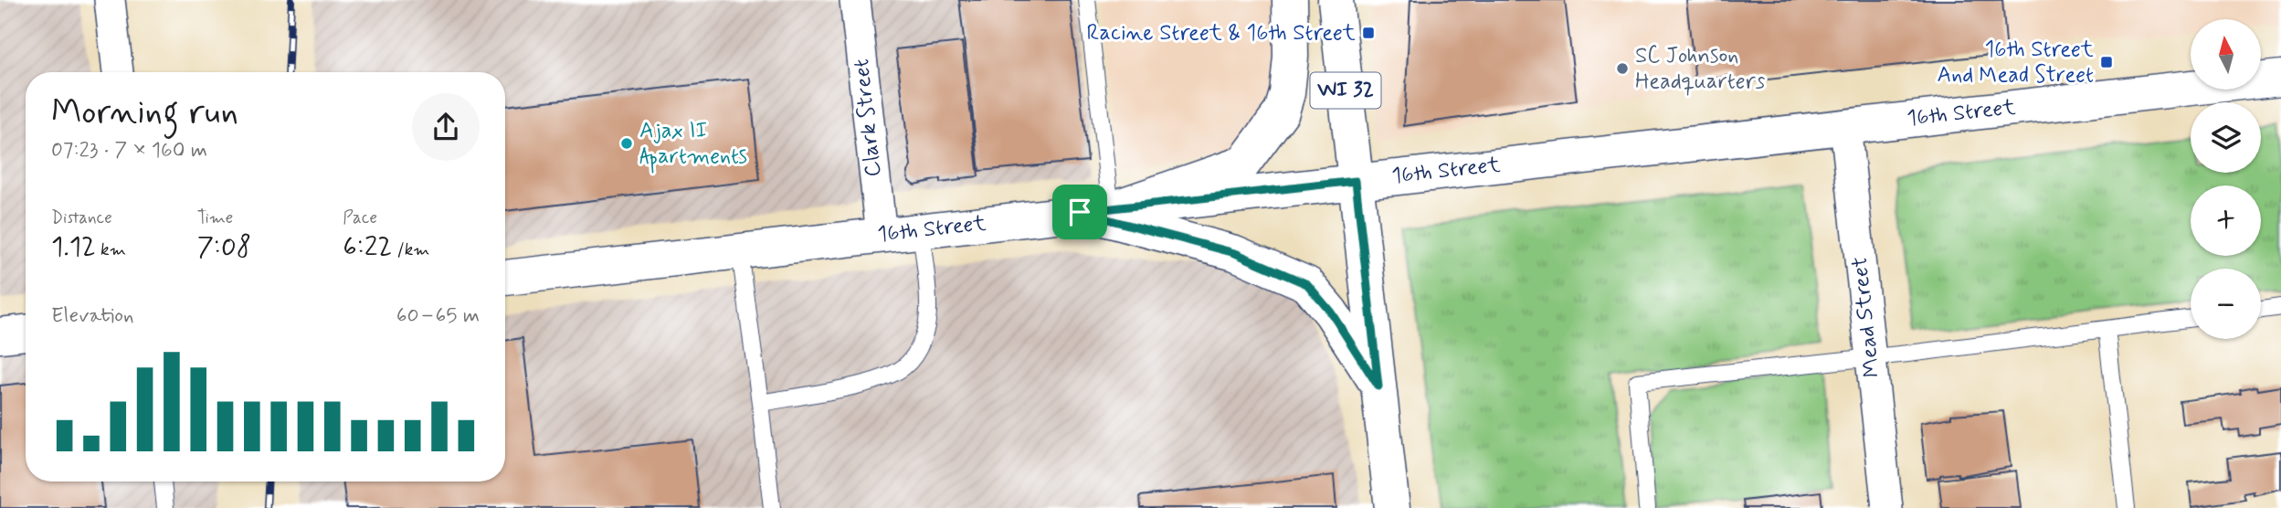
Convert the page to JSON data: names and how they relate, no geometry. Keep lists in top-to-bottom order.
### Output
{
  "streets": {
    "street": [
      "WI 32",
      "16th Street",
      "Clark Street",
      "Mead Street"
    ]
  },
  "crossings": [
    ["WI 32", "16th Street"],
    ["16th Street", "Clark Street"],
    ["16th Street", "Mead Street"]
  ],
  "places": {
    "transit": ["Racine Street & 16th Street", "16th Street And Mead Street"],
    "other": ["SC Johnson Headquarters", "Ajax II Apartments"]
  },
  "north": "top",
  "page": {
    "map_buttons": ["+", "−"],
    "heading": ["Morning run", "07:23 · 7 × 160 m"],
    "stats": [
      ["Distance", "1.12 km"],
      ["Time", "7:08"],
      ["Pace", "6:22 /km"]
    ],
    "chart": ["Elevation", "60–65 m"]
  }
}
